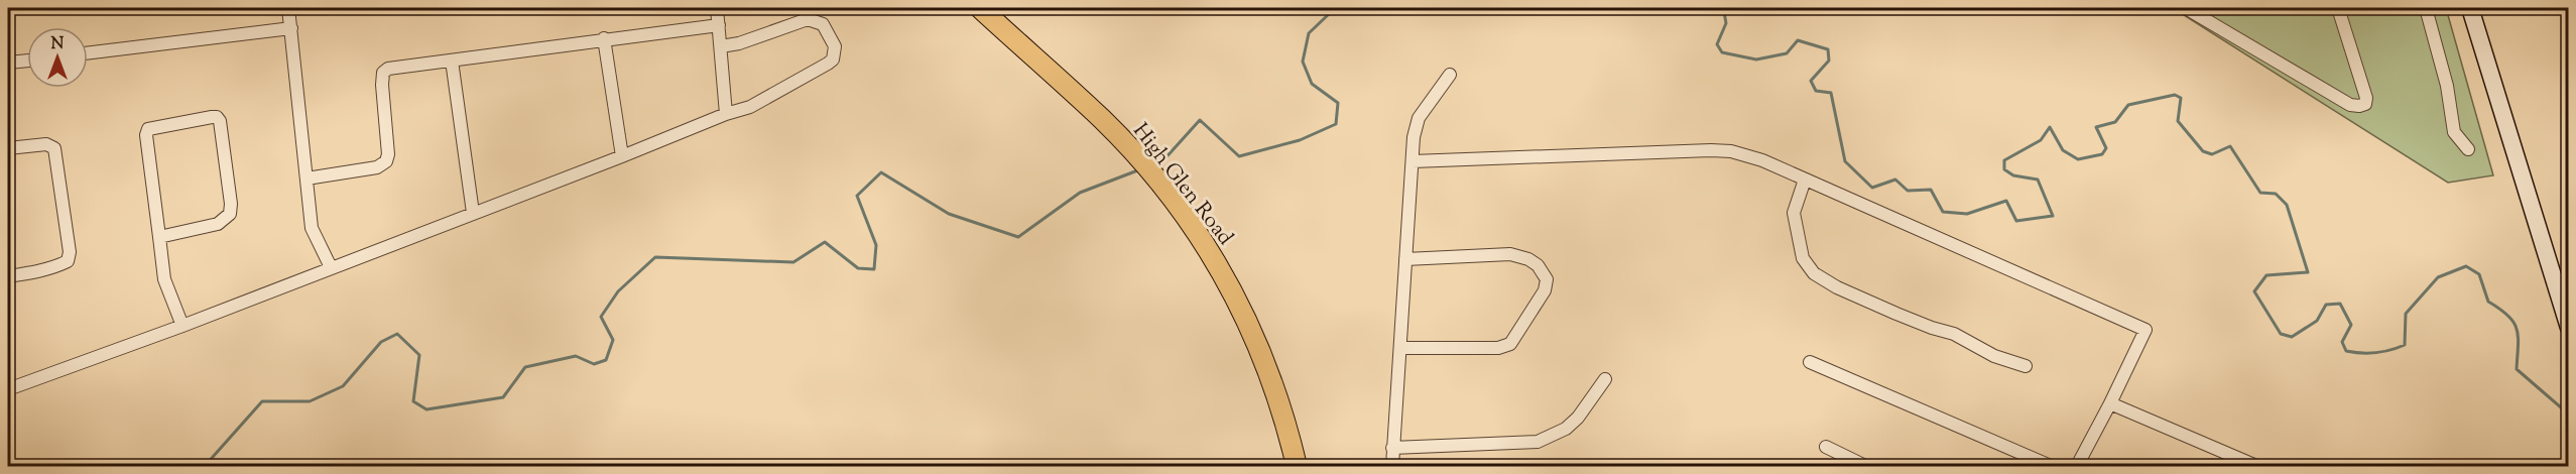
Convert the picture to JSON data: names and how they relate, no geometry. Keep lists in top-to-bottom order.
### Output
{
  "streets": {
    "main road": ["High Glen Road"]
  },
  "north": "top"
}
